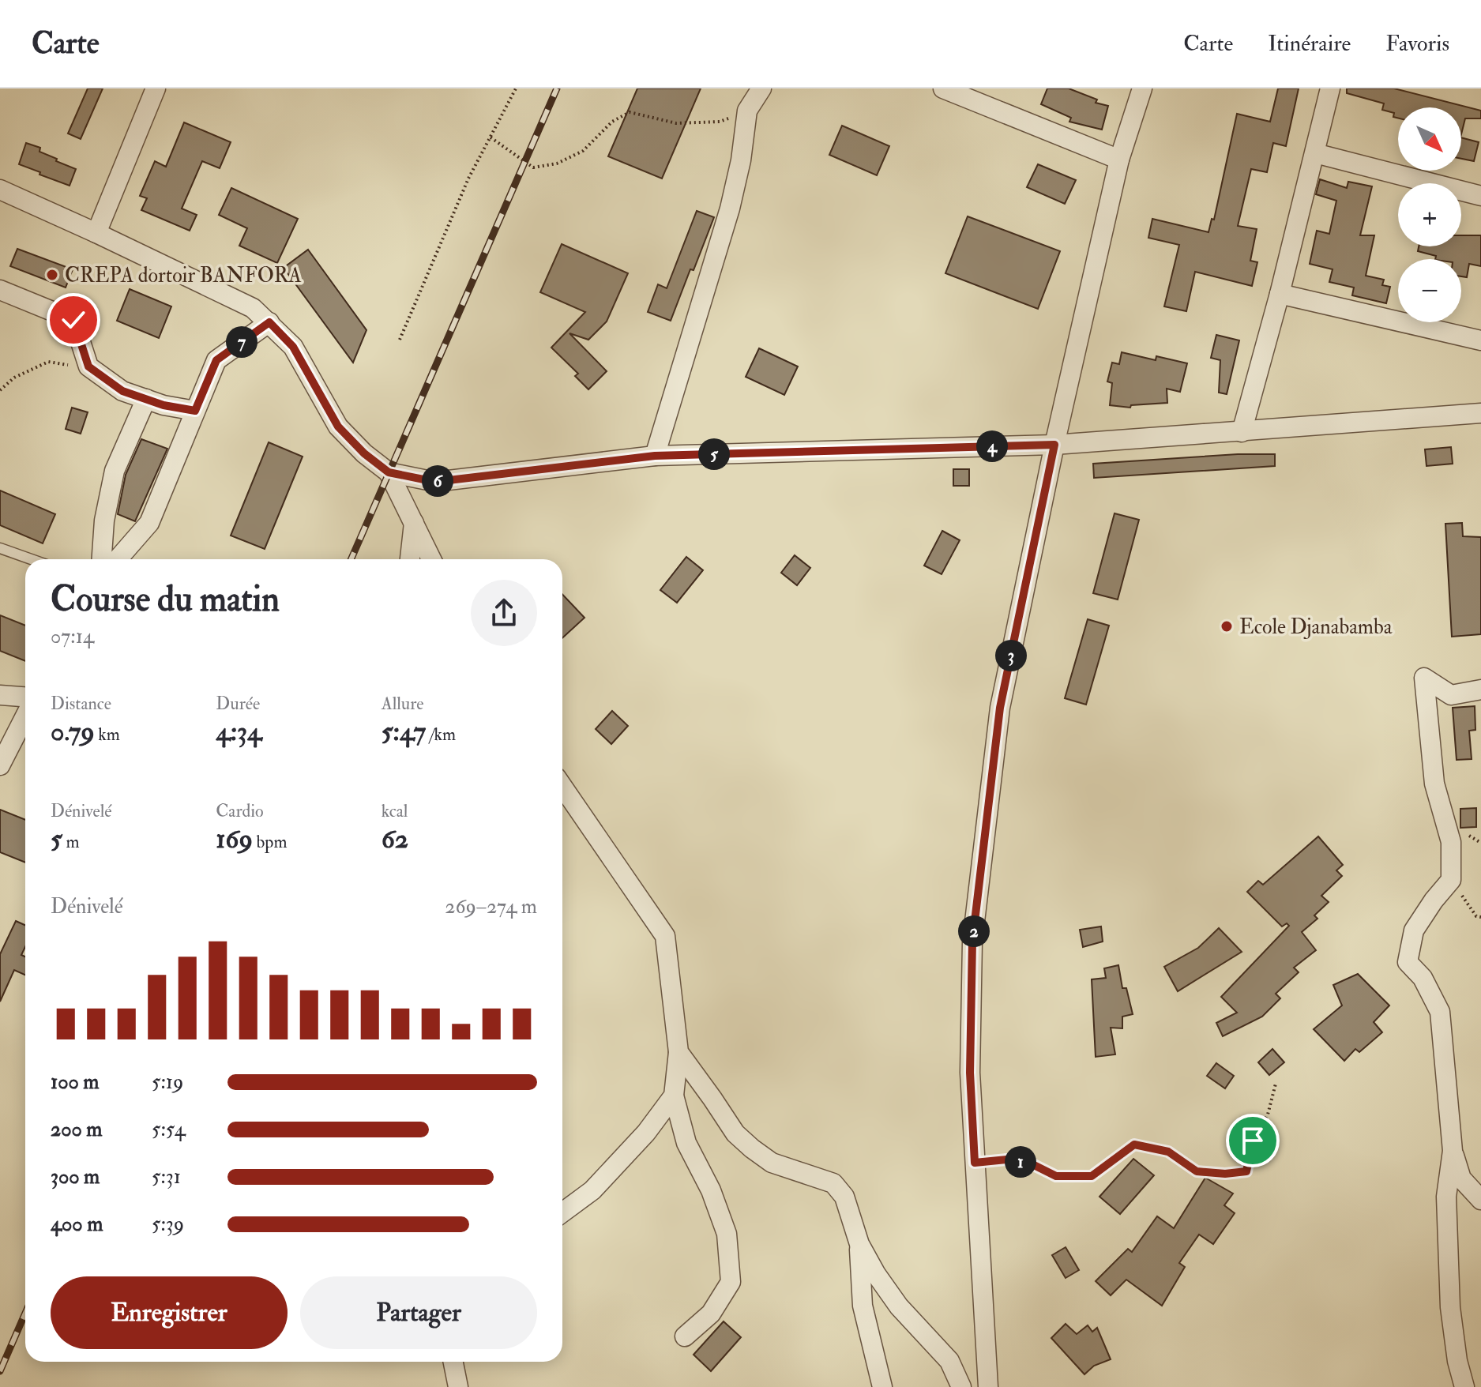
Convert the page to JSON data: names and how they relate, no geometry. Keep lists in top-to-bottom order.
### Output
{
  "places": ["CREPA dortoir BANFORA", "Ecole Djanabamba"],
  "north": "bottom right",
  "page": {
    "header": "Carte",
    "nav": ["Carte", "Itinéraire", "Favoris"],
    "map_buttons": ["+", "−"],
    "pins": [
      "7",
      "4",
      "5",
      "6",
      "3",
      "2",
      "1"
    ],
    "heading": ["Course du matin", "07:14"],
    "stats": [
      ["Distance", "0.79 km"],
      ["Durée", "4:34"],
      ["Allure", "5:47 /km"],
      ["Dénivelé", "5 m"],
      ["Cardio", "169 bpm"],
      ["kcal", "62"]
    ],
    "chart": ["Dénivelé", "269–274 m"],
    "list": [
      {
        "name": "100 m",
        "note": "5:19"
      },
      {
        "name": "200 m",
        "note": "5:54"
      },
      {
        "name": "300 m",
        "note": "5:31"
      },
      {
        "name": "400 m",
        "note": "5:39"
      }
    ],
    "buttons": ["Enregistrer", "Partager"]
  }
}
